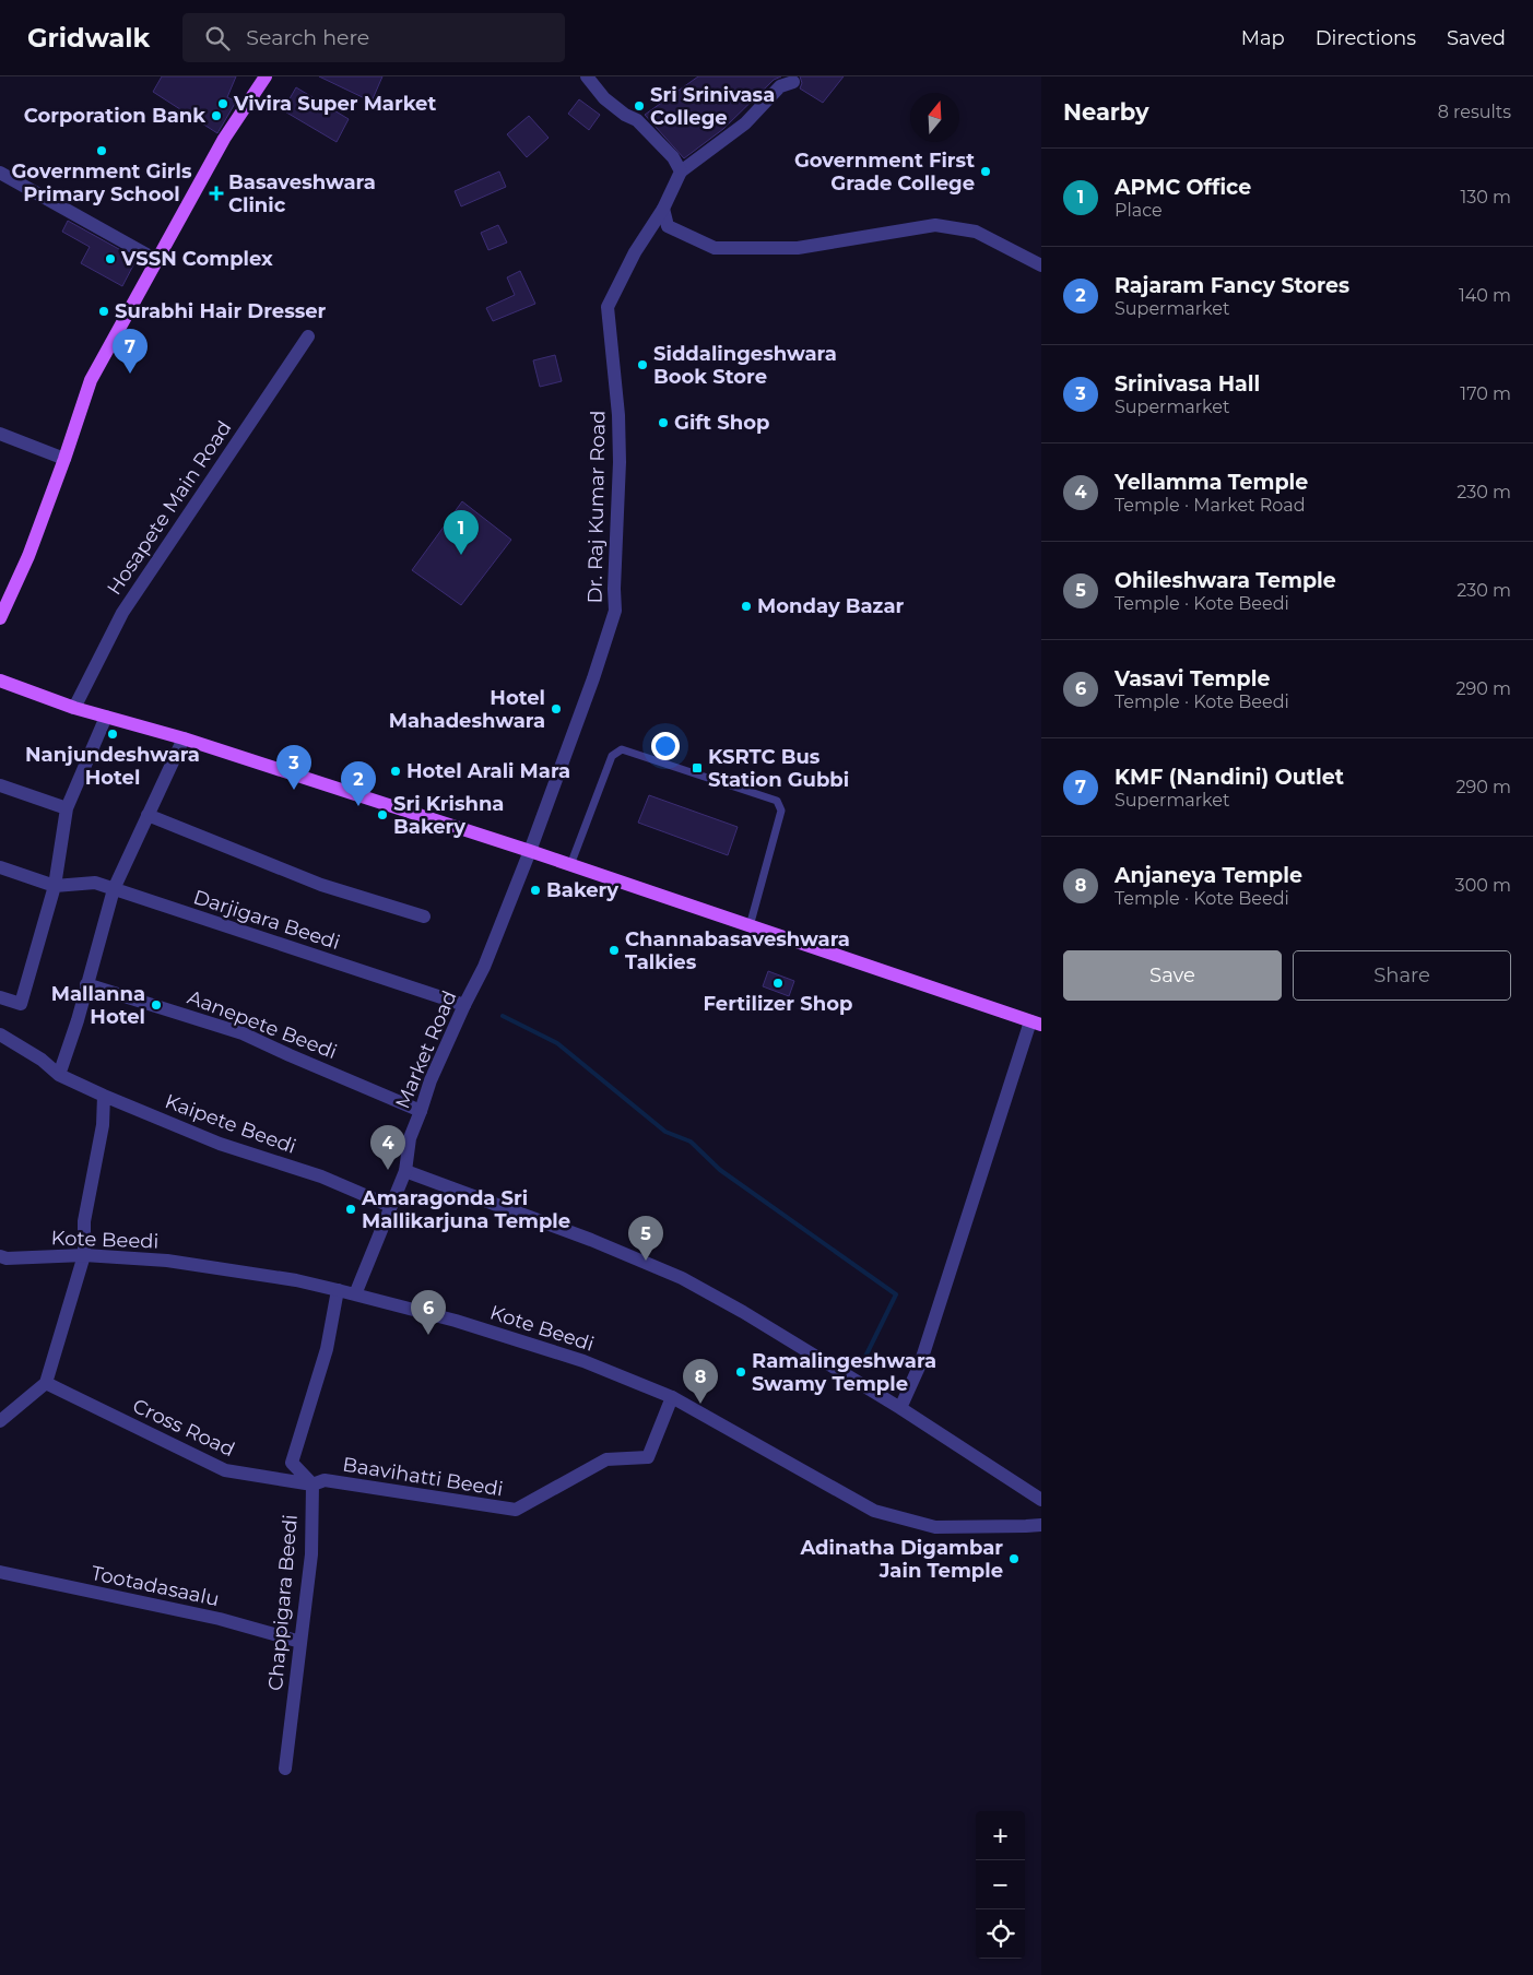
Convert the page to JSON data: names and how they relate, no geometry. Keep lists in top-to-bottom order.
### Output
{
  "streets": {
    "street": [
      "Dr. Raj Kumar Road",
      "Hosapete Main Road",
      "Darjigara Beedi",
      "Aanepete Beedi",
      "Market Road",
      "Kaipete Beedi",
      "Kote Beedi",
      "Cross Road",
      "Baavihatti Beedi",
      "Tootadasaalu",
      "Chappigara Beedi"
    ]
  },
  "crossings": [
    ["Dr. Raj Kumar Road", "Market Road"],
    ["Darjigara Beedi", "Market Road"],
    ["Aanepete Beedi", "Market Road"],
    ["Market Road", "Kaipete Beedi"],
    ["Market Road", "Kote Beedi"],
    ["Kote Beedi", "Baavihatti Beedi"],
    ["Cross Road", "Baavihatti Beedi"],
    ["Cross Road", "Chappigara Beedi"],
    ["Baavihatti Beedi", "Chappigara Beedi"],
    ["Tootadasaalu", "Chappigara Beedi"]
  ],
  "places": {
    "other": [
      "Vivira Super Market",
      "Sri Srinivasa College",
      "Corporation Bank",
      "Government Girls Primary School",
      "Government First Grade College",
      "VSSN Complex",
      "Surabhi Hair Dresser",
      "Siddalingeshwara Book Store",
      "Gift Shop",
      "Monday Bazar",
      "Hotel Mahadeshwara",
      "Nanjundeshwara Hotel",
      "Hotel Arali Mara",
      "Sri Krishna Bakery",
      "Bakery",
      "Channabasaveshwara Talkies",
      "Fertilizer Shop",
      "Mallanna Hotel",
      "Amaragonda Sri Mallikarjuna Temple",
      "Ramalingeshwara Swamy Temple",
      "Adinatha Digambar Jain Temple"
    ],
    "health": ["Basaveshwara Clinic"],
    "transit": ["KSRTC Bus Station Gubbi"]
  },
  "north": "top",
  "page": {
    "header": "Gridwalk",
    "search": "Search here",
    "nav": ["Map", "Directions", "Saved"],
    "heading": ["Nearby", "8 results"],
    "list": [
      {
        "mark": "1",
        "name": "APMC Office",
        "note": "Place",
        "value": "130 m"
      },
      {
        "mark": "2",
        "name": "Rajaram Fancy Stores",
        "note": "Supermarket",
        "value": "140 m"
      },
      {
        "mark": "3",
        "name": "Srinivasa Hall",
        "note": "Supermarket",
        "value": "170 m"
      },
      {
        "mark": "4",
        "name": "Yellamma Temple",
        "note": "Temple · Market Road",
        "value": "230 m"
      },
      {
        "mark": "5",
        "name": "Ohileshwara Temple",
        "note": "Temple · Kote Beedi",
        "value": "230 m"
      },
      {
        "mark": "6",
        "name": "Vasavi Temple",
        "note": "Temple · Kote Beedi",
        "value": "290 m"
      },
      {
        "mark": "7",
        "name": "KMF (Nandini) Outlet",
        "note": "Supermarket",
        "value": "290 m"
      },
      {
        "mark": "8",
        "name": "Anjaneya Temple",
        "note": "Temple · Kote Beedi",
        "value": "300 m"
      }
    ],
    "pins": [
      "7",
      "1",
      "3",
      "2",
      "4",
      "5",
      "6",
      "8"
    ],
    "buttons": ["Save", "Share"],
    "map_buttons": ["+", "−"]
  }
}
